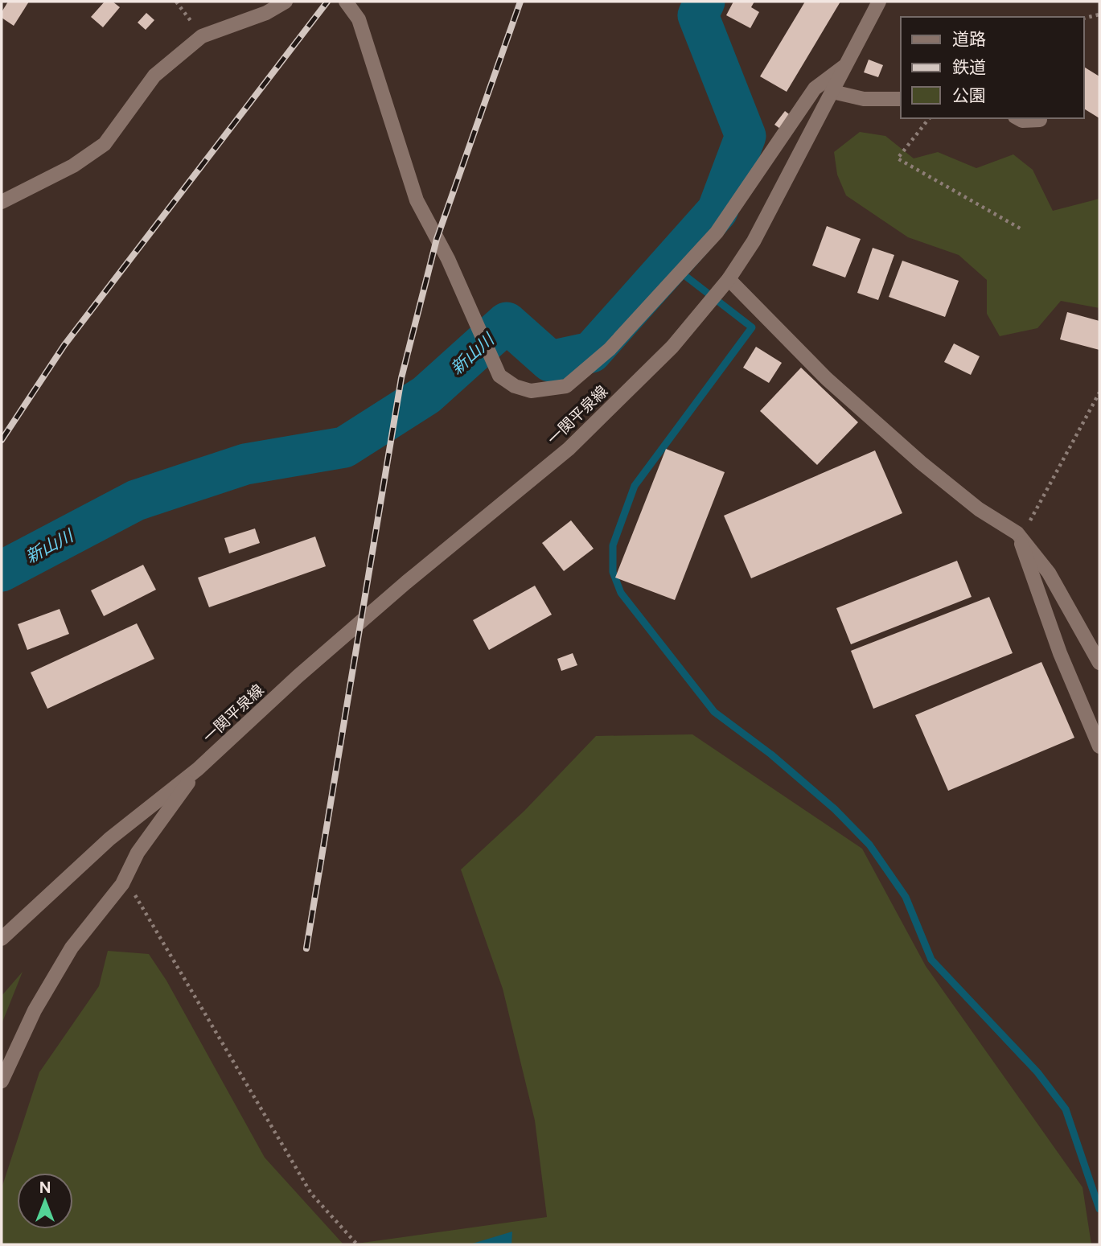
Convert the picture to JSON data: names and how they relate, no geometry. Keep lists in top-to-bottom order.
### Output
{
  "streets": {
    "street": ["一関平泉線"]
  },
  "water": ["新山川"],
  "legend": ["道路", "鉄道", "公園"],
  "north": "top"
}
